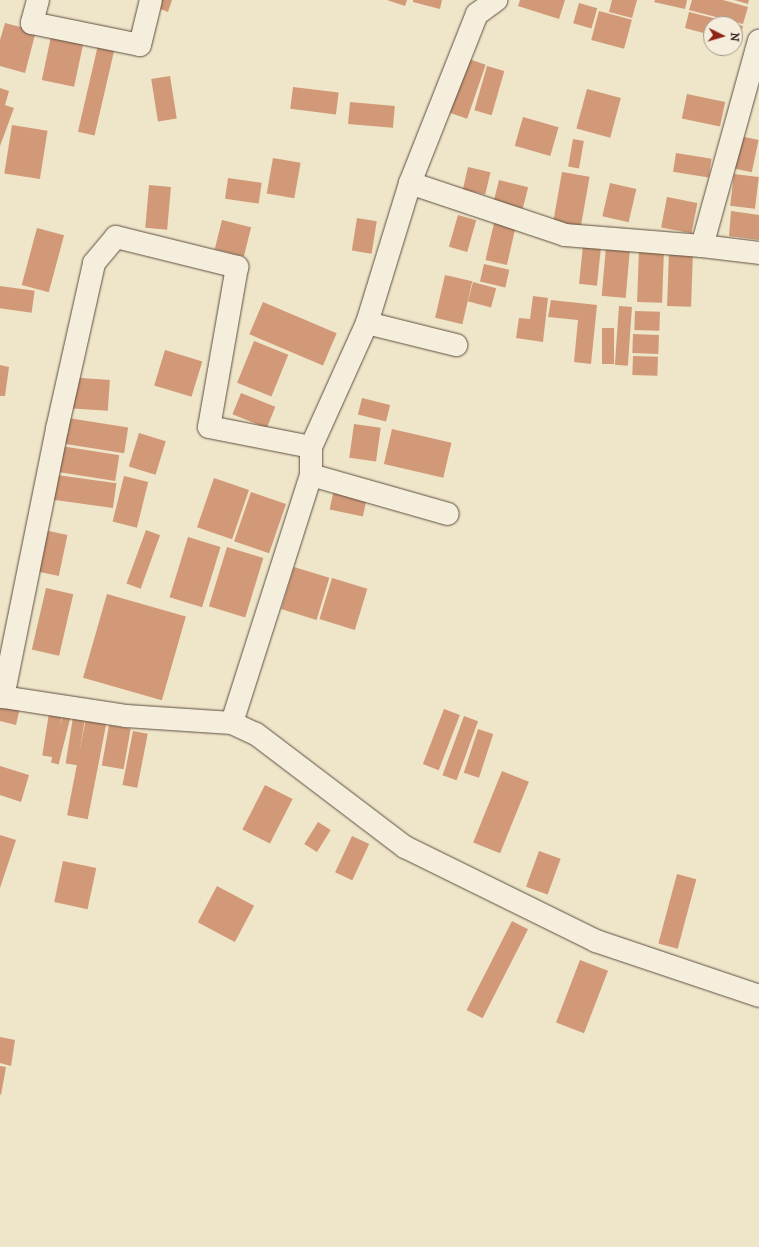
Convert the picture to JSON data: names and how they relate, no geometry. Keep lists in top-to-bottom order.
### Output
{
  "north": "right"
}
